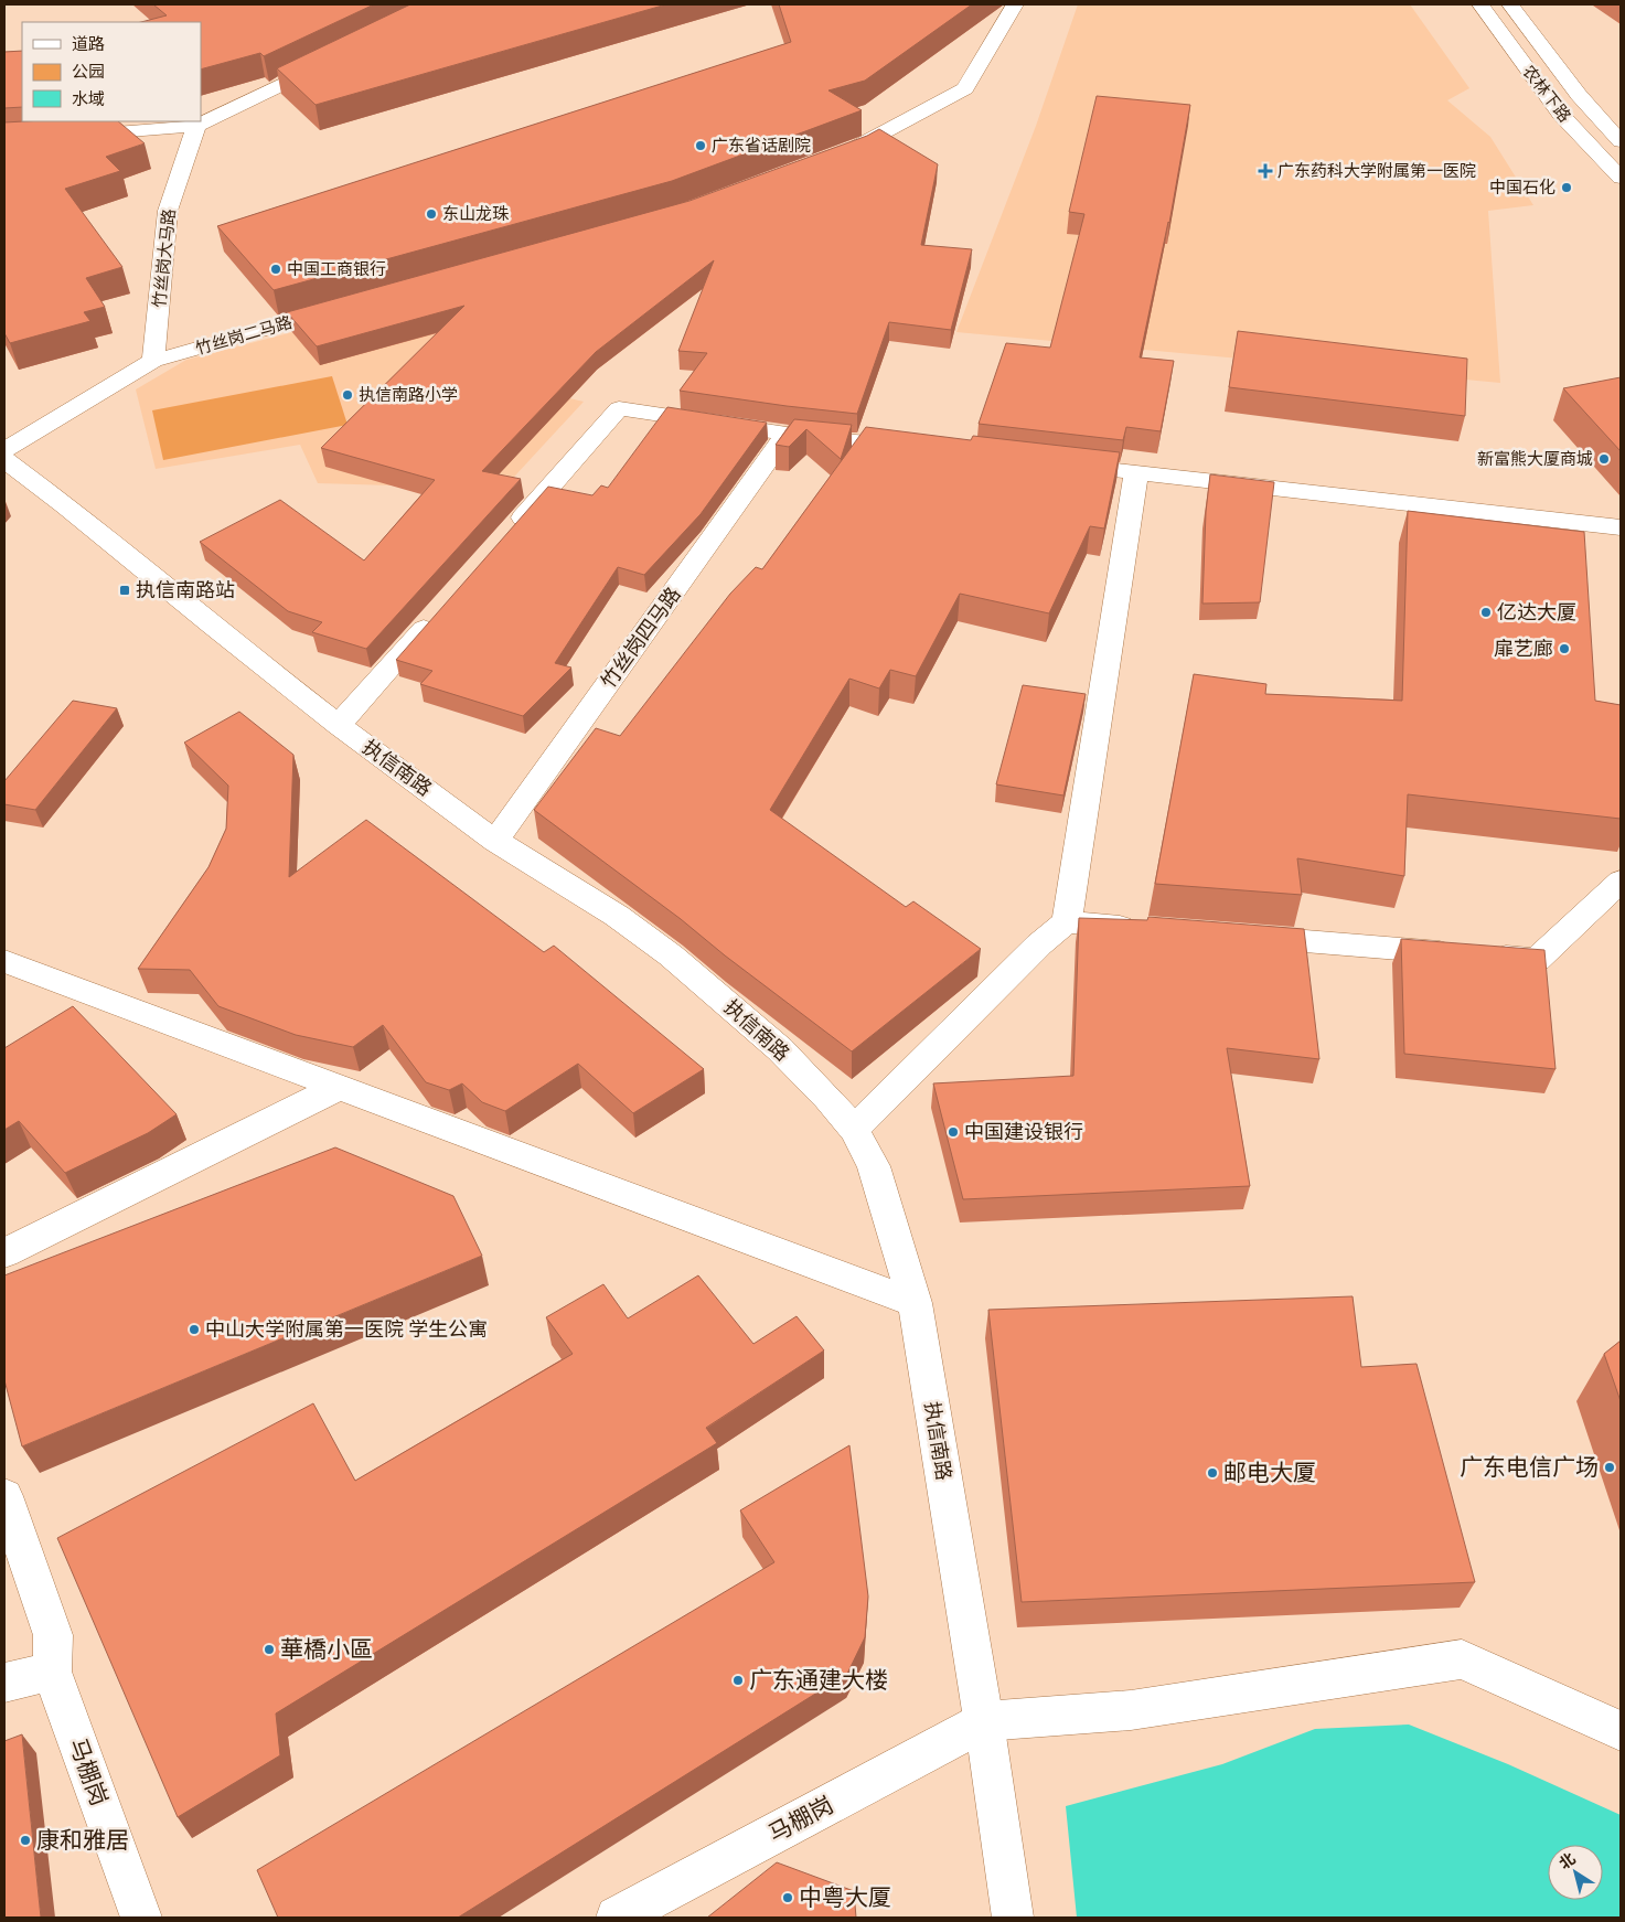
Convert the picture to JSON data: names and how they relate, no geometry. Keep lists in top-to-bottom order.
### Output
{
  "streets": {
    "street": [
      "农林下路",
      "竹丝岗大马路",
      "竹丝岗二马路",
      "竹丝岗四马路",
      "执信南路",
      "马棚岗"
    ]
  },
  "crossings": [
    ["竹丝岗大马路", "竹丝岗二马路"],
    ["竹丝岗四马路", "执信南路"],
    ["执信南路", "马棚岗"]
  ],
  "places": {
    "other": [
      "广东省话剧院",
      "中国石化",
      "东山龙珠",
      "中国工商银行",
      "执信南路小学",
      "新富熊大厦商城",
      "亿达大厦",
      "扉艺廊",
      "中国建设银行",
      "中山大学附属第一医院 学生公寓",
      "广东电信广场",
      "邮电大厦",
      "華橋小區",
      "广东通建大楼",
      "康和雅居",
      "中粤大厦"
    ],
    "health": ["广东药科大学附属第一医院"],
    "transit": ["执信南路站"]
  },
  "legend": ["道路", "公园", "水域"],
  "north": "top left"
}
